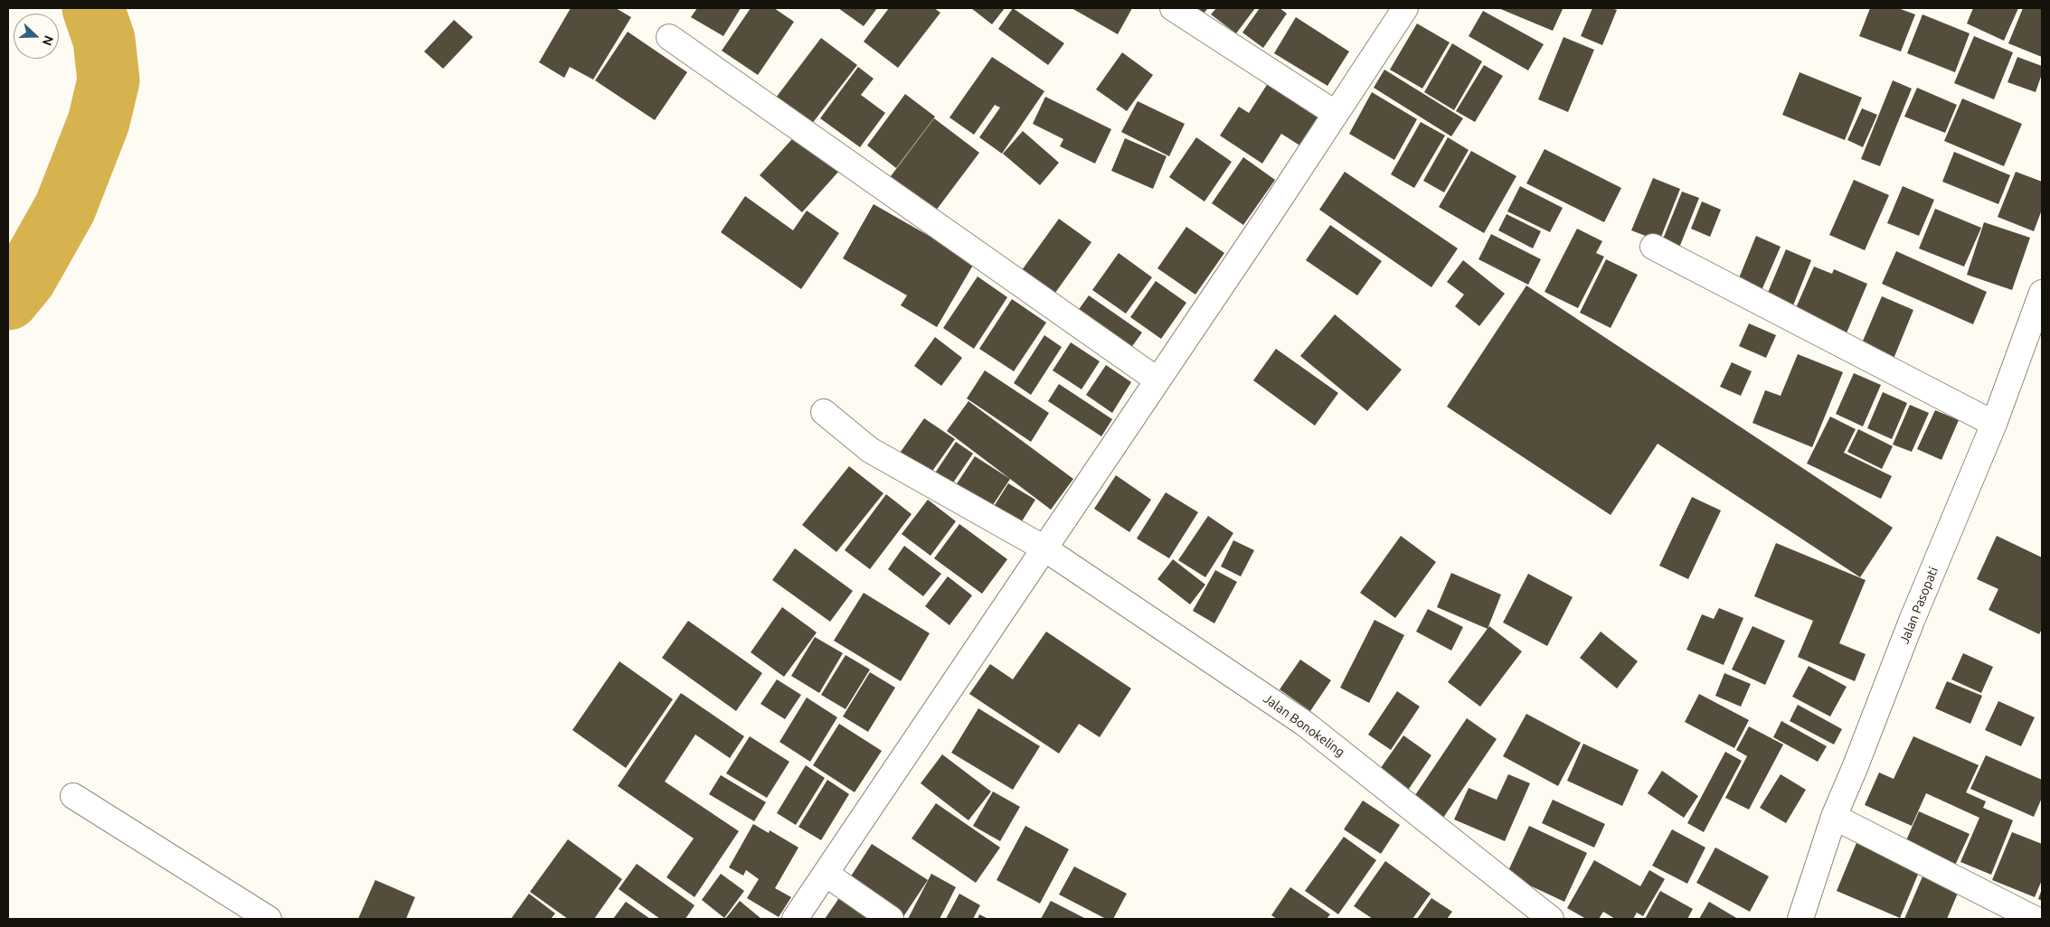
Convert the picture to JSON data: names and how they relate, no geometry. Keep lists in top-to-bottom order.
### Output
{
  "streets": {
    "street": ["Jalan Pasopati", "Jalan Bonokeling"]
  },
  "north": "right"
}
